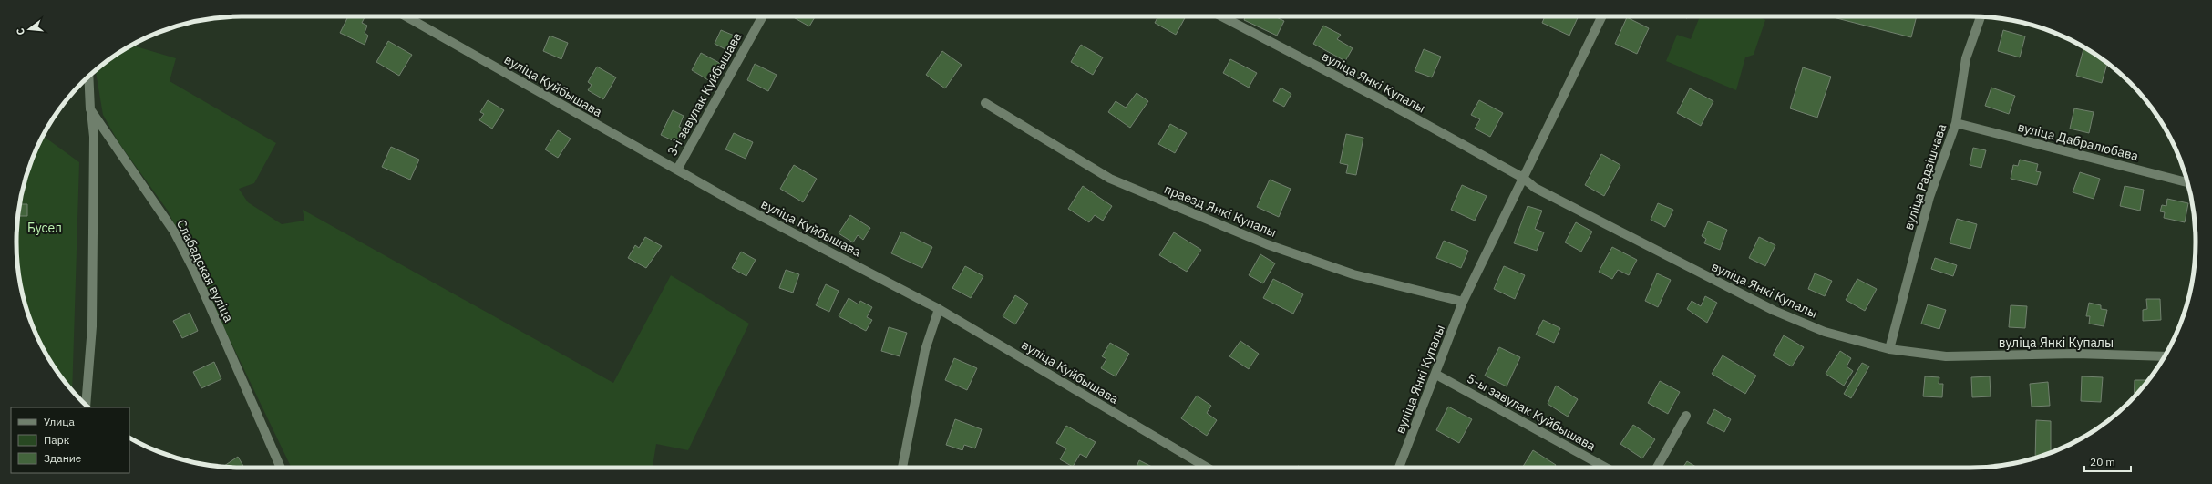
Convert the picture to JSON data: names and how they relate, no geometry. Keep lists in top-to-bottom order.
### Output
{
  "streets": {
    "street": [
      "вуліца Янкі Купалы",
      "вуліца Куйбышава",
      "3-і завулак Куйбышава",
      "вуліца Дабралюбава",
      "вуліца Радзішчава",
      "праезд Янкі Купалы",
      "Слабадская вуліца",
      "5-ы завулак Куйбышава"
    ]
  },
  "crossings": [
    ["вуліца Янкі Купалы", "вуліца Радзішчава"],
    ["вуліца Янкі Купалы", "праезд Янкі Купалы"],
    ["вуліца Янкі Купалы", "5-ы завулак Куйбышава"],
    ["вуліца Куйбышава", "3-і завулак Куйбышава"],
    ["вуліца Дабралюбава", "вуліца Радзішчава"]
  ],
  "parks": ["Бусел"],
  "legend": ["Улица", "Парк", "Здание"],
  "scale_bar": "20 m",
  "north": "left"
}
